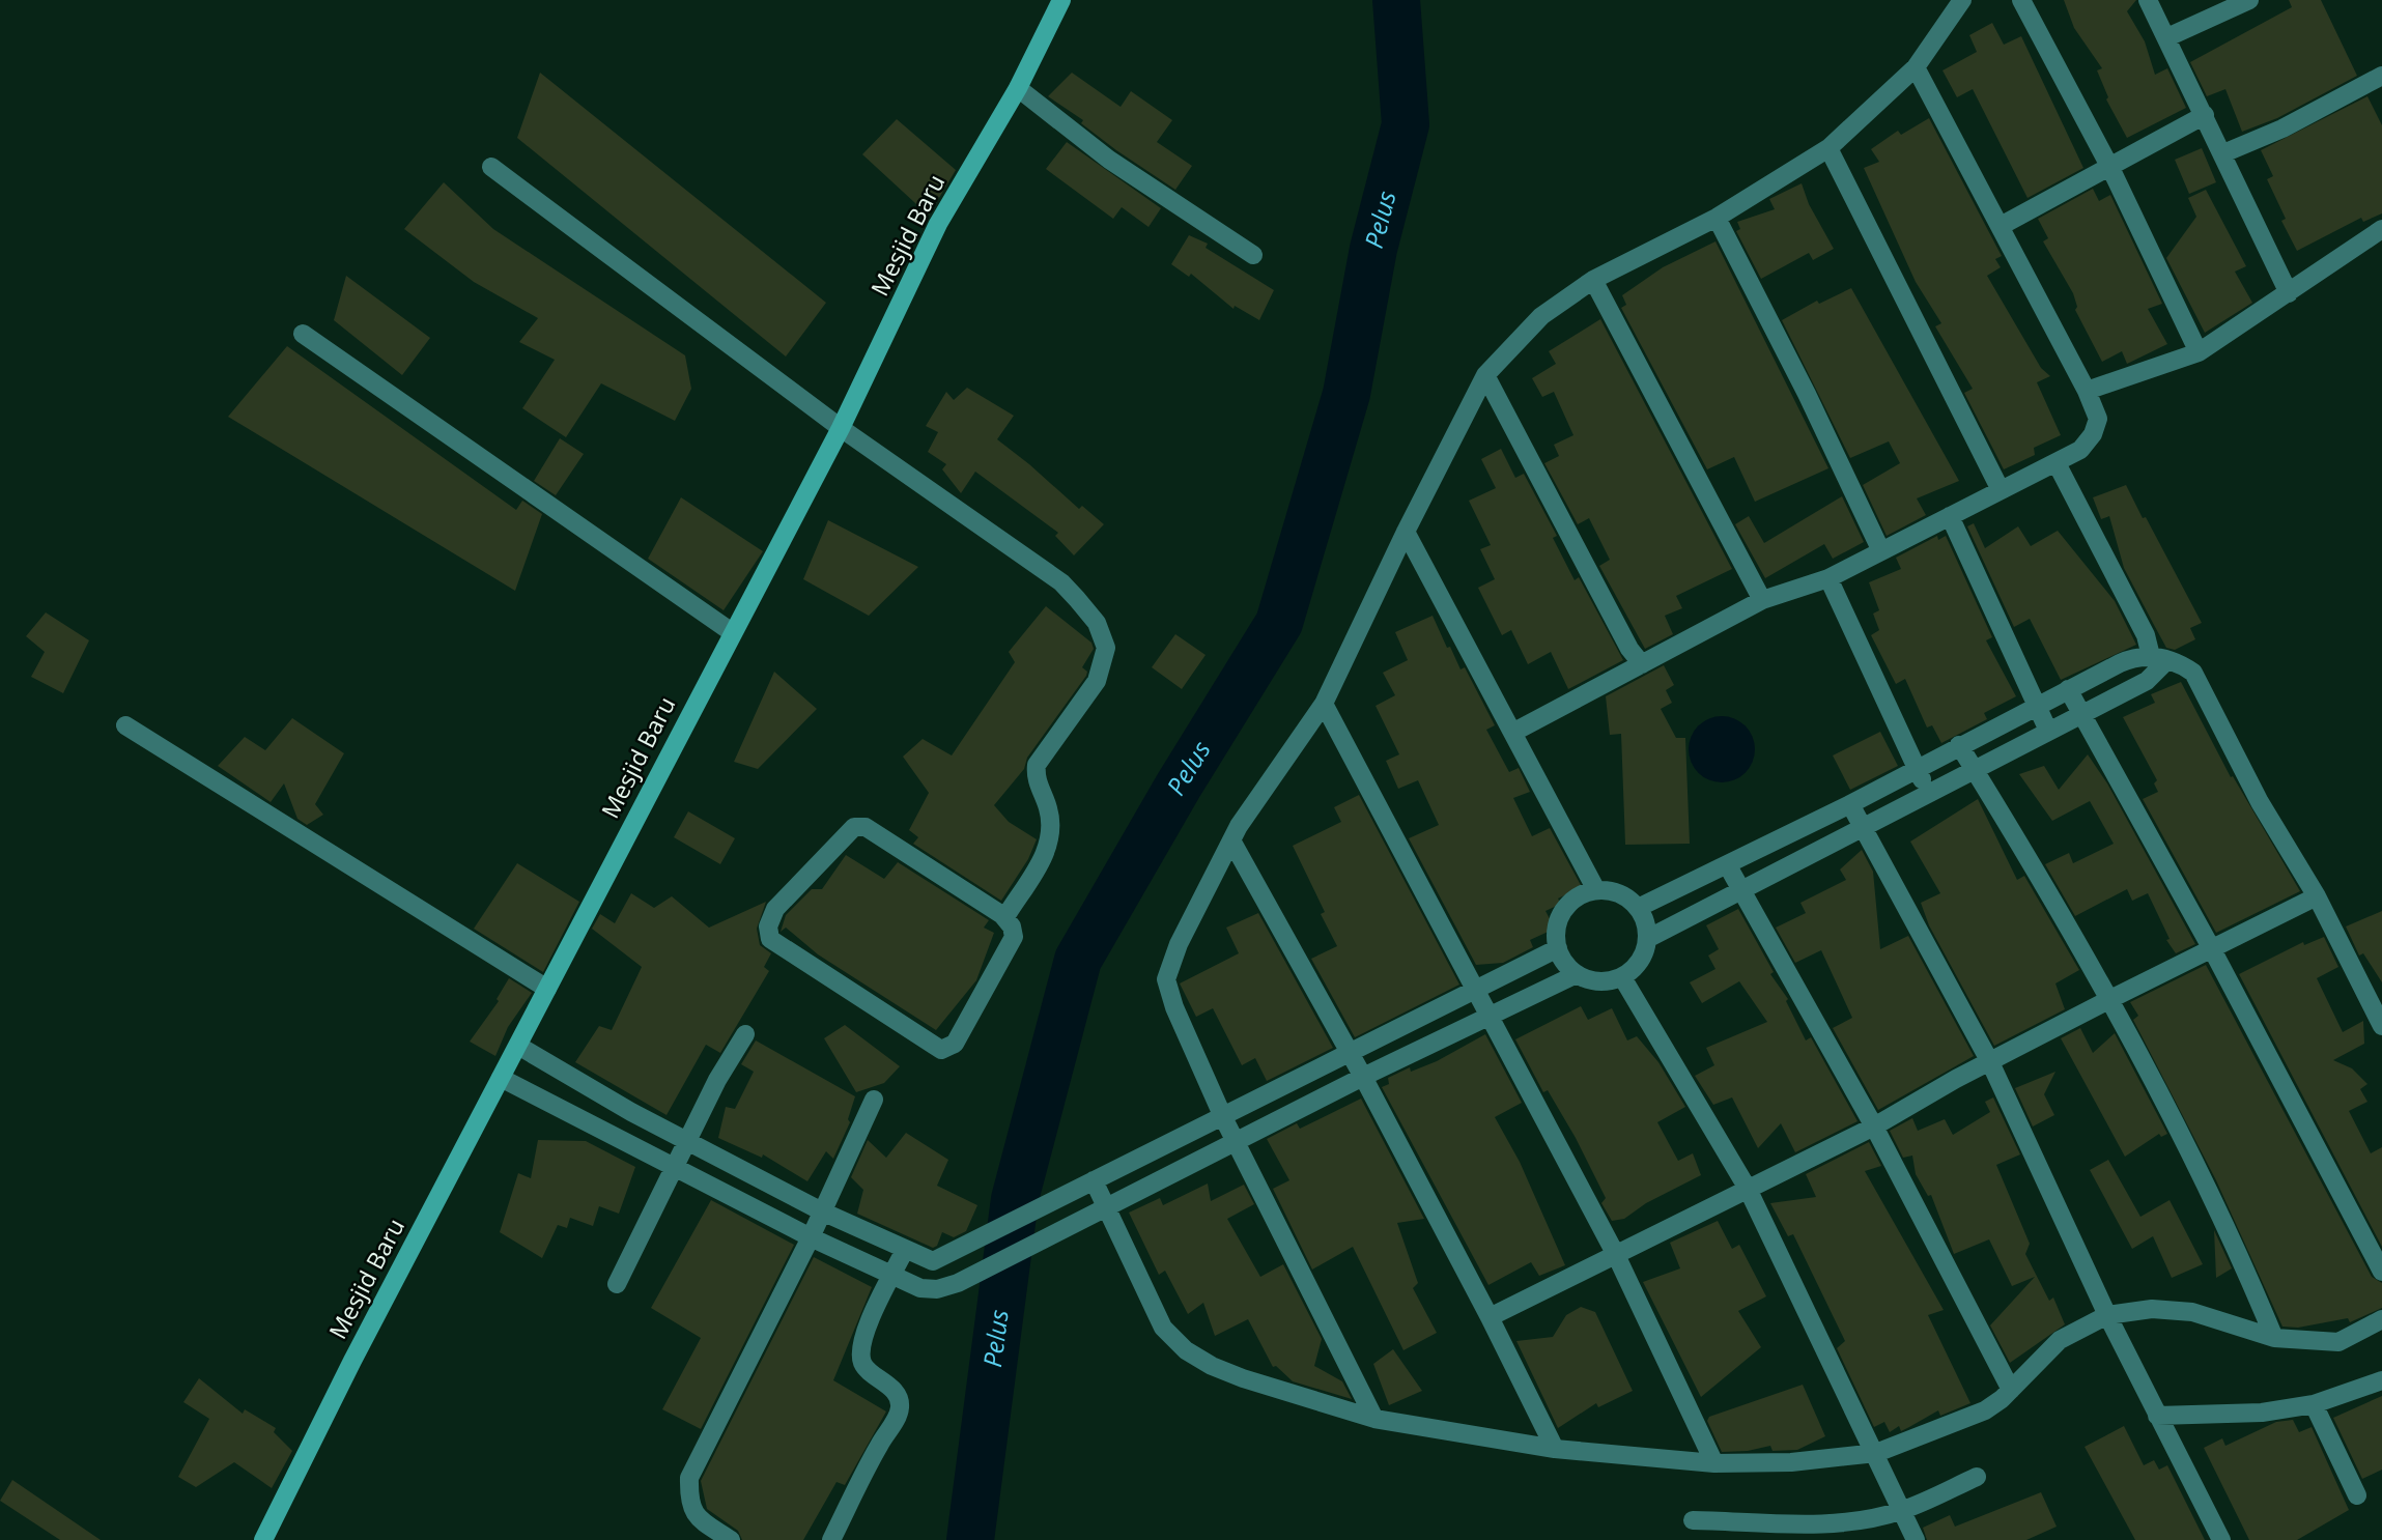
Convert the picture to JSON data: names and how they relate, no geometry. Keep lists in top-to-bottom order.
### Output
{
  "streets": {
    "street": ["Mesjid Baru"]
  },
  "water": ["Pelus"]
}
